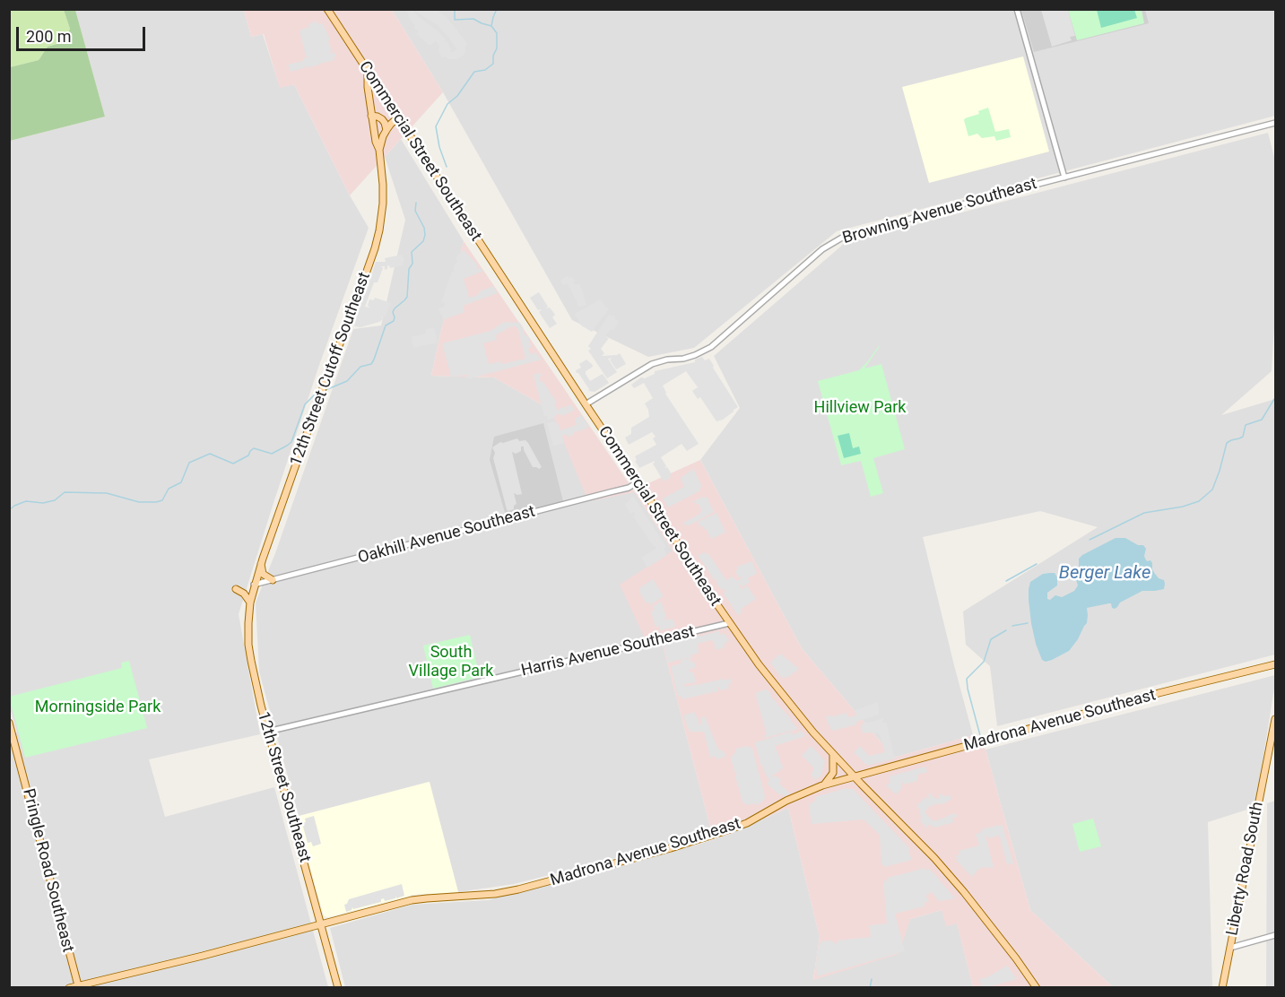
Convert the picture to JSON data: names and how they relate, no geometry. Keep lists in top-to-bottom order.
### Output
{
  "streets": {
    "main road": [
      "Commercial Street Southeast",
      "12th Street Cutoff Southeast",
      "Madrona Avenue Southeast",
      "12th Street Southeast",
      "Liberty Road South",
      "Pringle Road Southeast"
    ],
    "street": ["Browning Avenue Southeast", "Oakhill Avenue Southeast", "Harris Avenue Southeast"]
  },
  "crossings": [
    ["Commercial Street Southeast", "Browning Avenue Southeast"],
    ["Commercial Street Southeast", "12th Street Cutoff Southeast"],
    ["Commercial Street Southeast", "Oakhill Avenue Southeast"],
    ["Commercial Street Southeast", "Harris Avenue Southeast"],
    ["Commercial Street Southeast", "Madrona Avenue Southeast"],
    ["12th Street Cutoff Southeast", "Oakhill Avenue Southeast"],
    ["12th Street Cutoff Southeast", "12th Street Southeast"],
    ["Oakhill Avenue Southeast", "12th Street Southeast"],
    ["Harris Avenue Southeast", "12th Street Southeast"],
    ["Madrona Avenue Southeast", "12th Street Southeast"],
    ["Madrona Avenue Southeast", "Pringle Road Southeast"]
  ],
  "water": ["Berger Lake"],
  "parks": ["Hillview Park", "South Village Park", "Morningside Park"],
  "scale_bar": "200 m"
}
